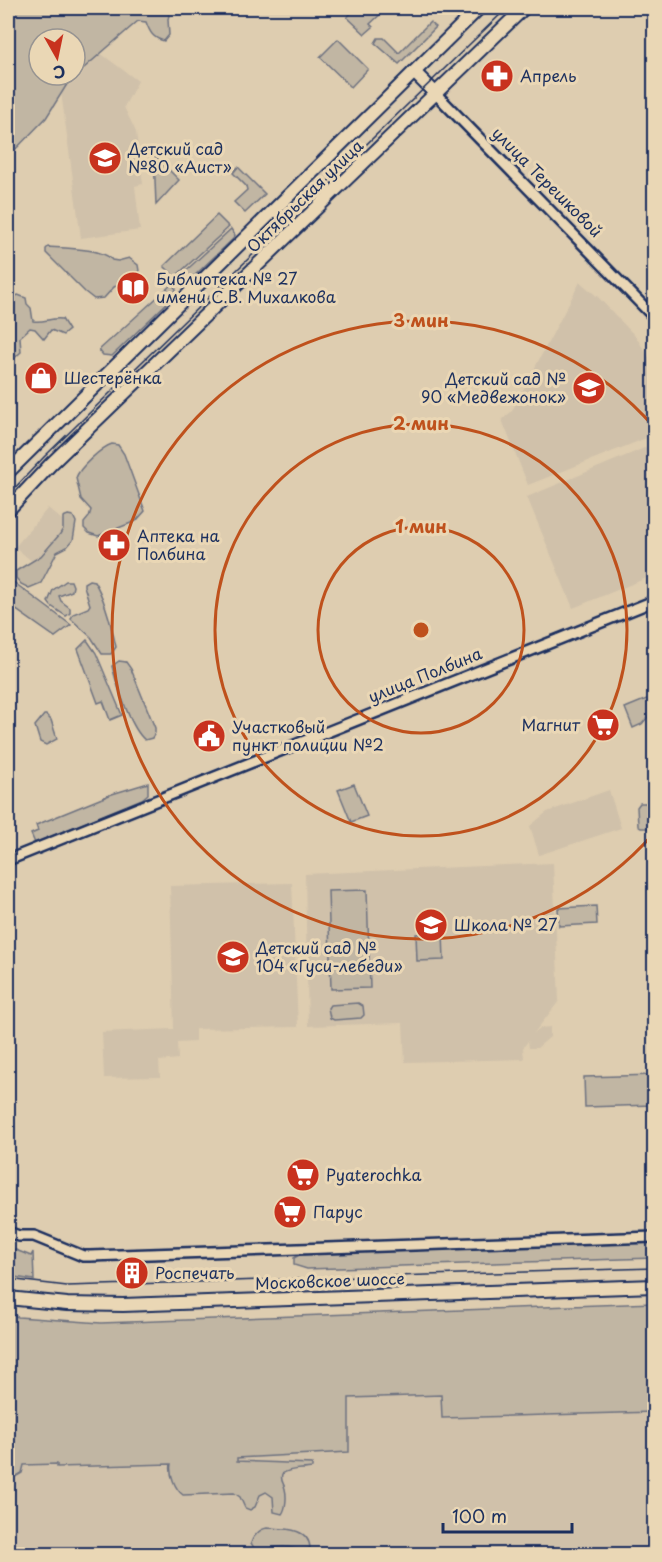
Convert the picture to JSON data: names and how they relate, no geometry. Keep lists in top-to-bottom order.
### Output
{
  "streets": {
    "main road": ["улица Терешковой", "Октябрьская улица", "Московское шоссе"],
    "street": ["улица Полбина"]
  },
  "crossings": [
    ["улица Терешковой", "Октябрьская улица"]
  ],
  "places": {
    "pharmacy": ["Апрель", "Аптека на Полбина"],
    "school or university": [
      "Детский сад №80 «Аист»",
      "Детский сад № 90 «Медвежонок»",
      "Школа № 27",
      "Детский сад № 104 «Гуси-лебеди»"
    ],
    "library": ["Библиотека № 27 имени С.В. Михалкова"],
    "shop": ["Шестерёнка"],
    "supermarket": ["Магнит", "Pyaterochka", "Парус"],
    "public building": ["Участковый пункт полиции №2"],
    "building": ["Роспечать"]
  },
  "scale_bar": "100 m",
  "north": "bottom",
  "rings": ["3 мин", "2 мин", "1 мин"]
}
